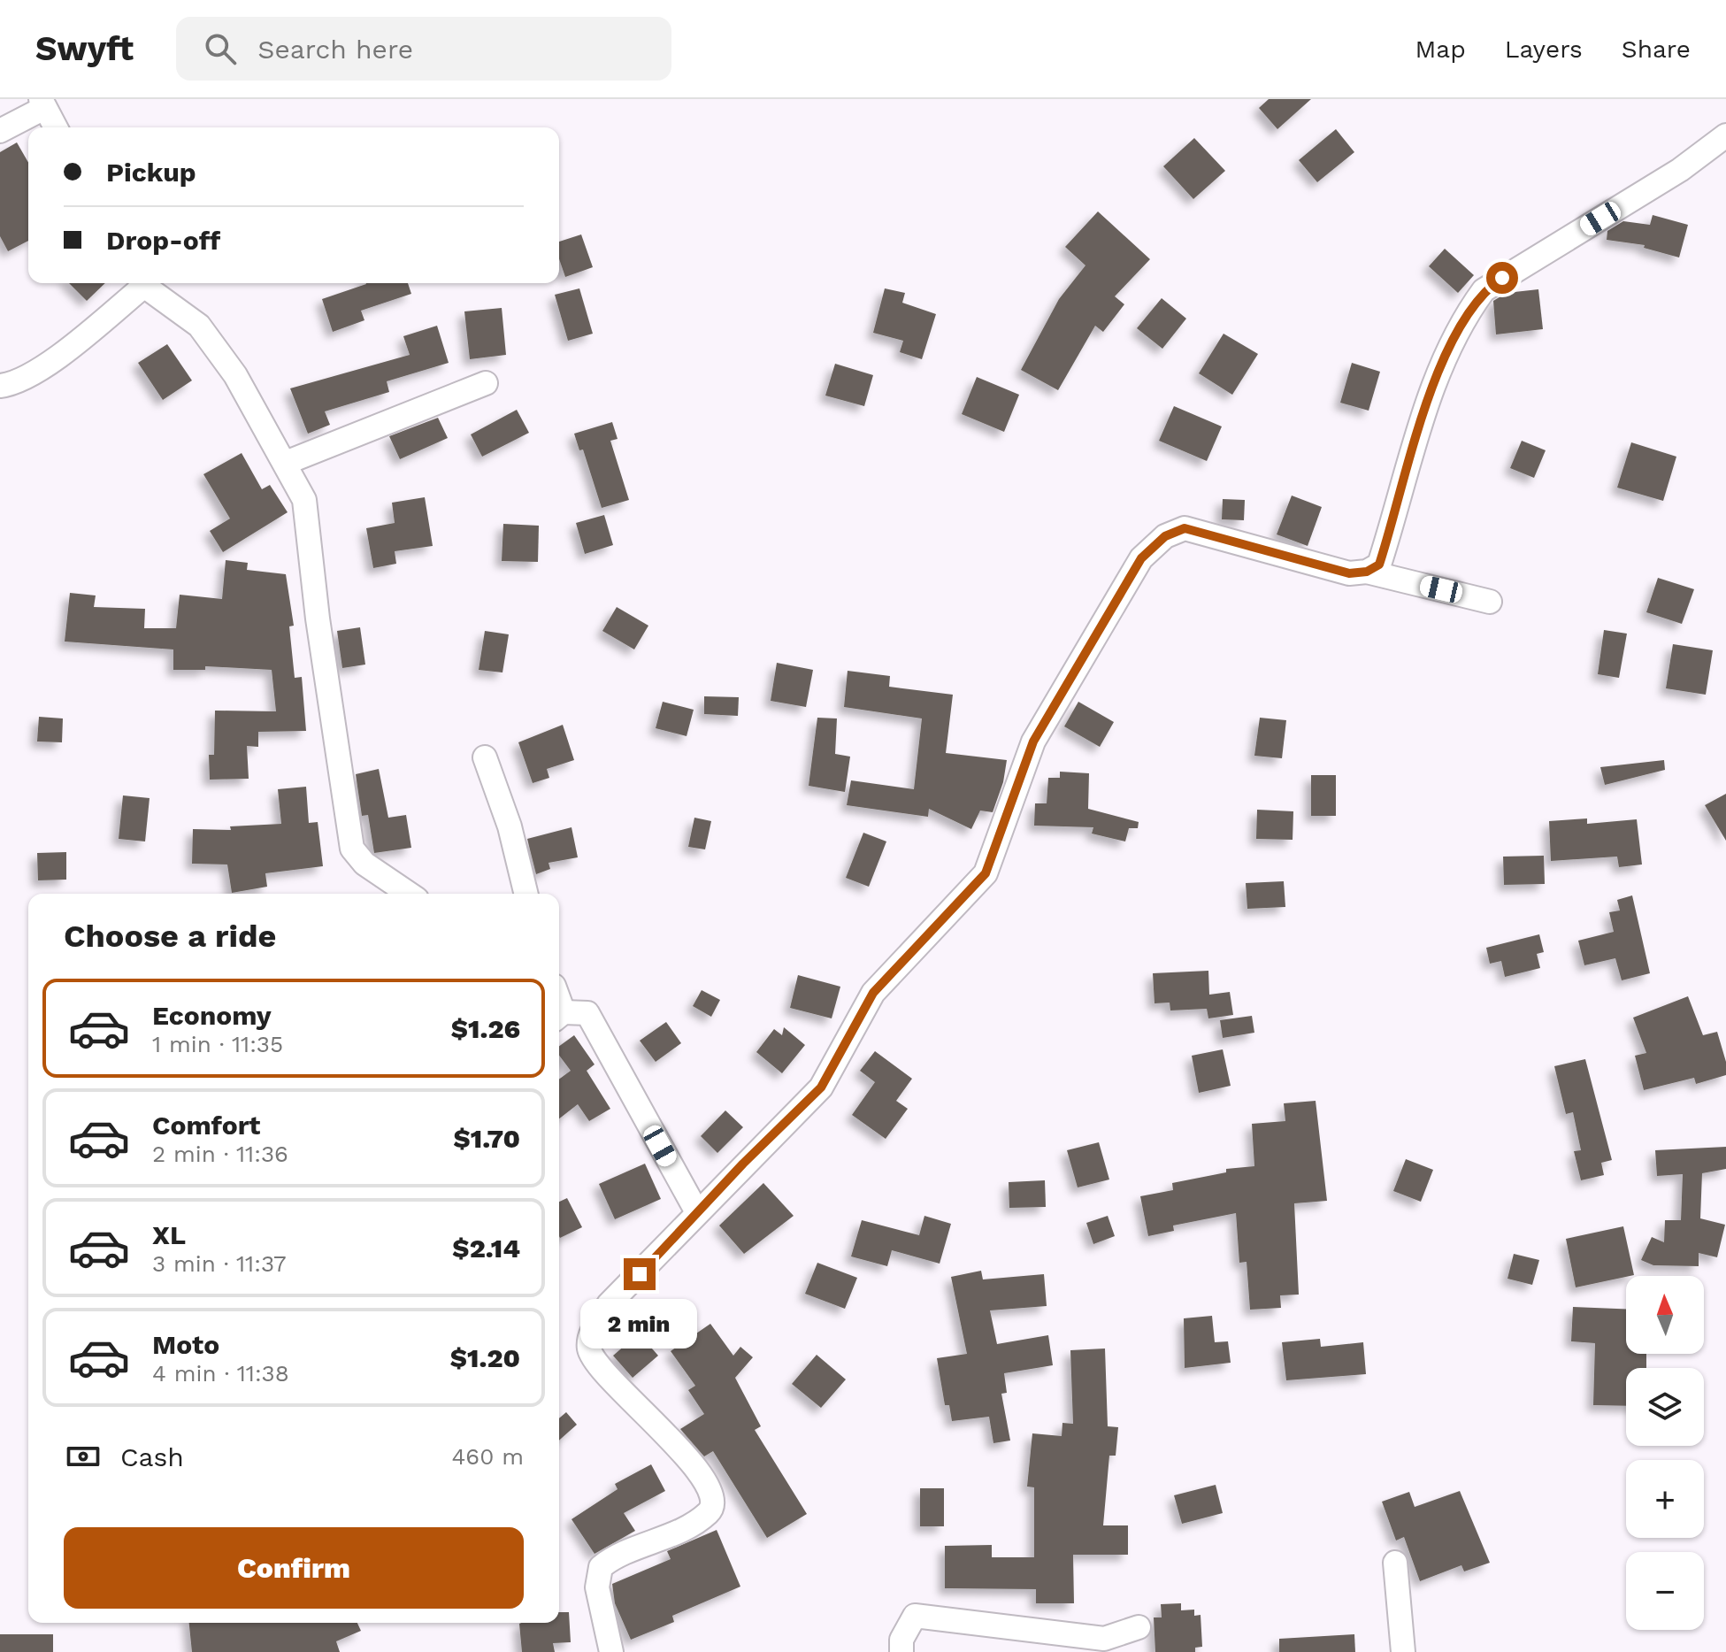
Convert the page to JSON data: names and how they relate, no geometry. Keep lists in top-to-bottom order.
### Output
{
  "north": "top",
  "page": {
    "header": "Swyft",
    "search": "Search here",
    "nav": ["Map", "Layers", "Share"],
    "banner": ["Pickup", "Drop-off"],
    "heading": "Choose a ride",
    "list": [
      {
        "name": "Economy",
        "note": "1 min · 11:35",
        "value": "$1.26"
      },
      {
        "name": "Comfort",
        "note": "2 min · 11:36",
        "value": "$1.70"
      },
      {
        "name": "XL",
        "note": "3 min · 11:37",
        "value": "$2.14"
      },
      {
        "name": "Moto",
        "note": "4 min · 11:38",
        "value": "$1.20"
      }
    ],
    "map_buttons": ["+", "−"],
    "bubble": "2 min",
    "pay": ["Cash", "460 m"],
    "buttons": "Confirm"
  }
}
